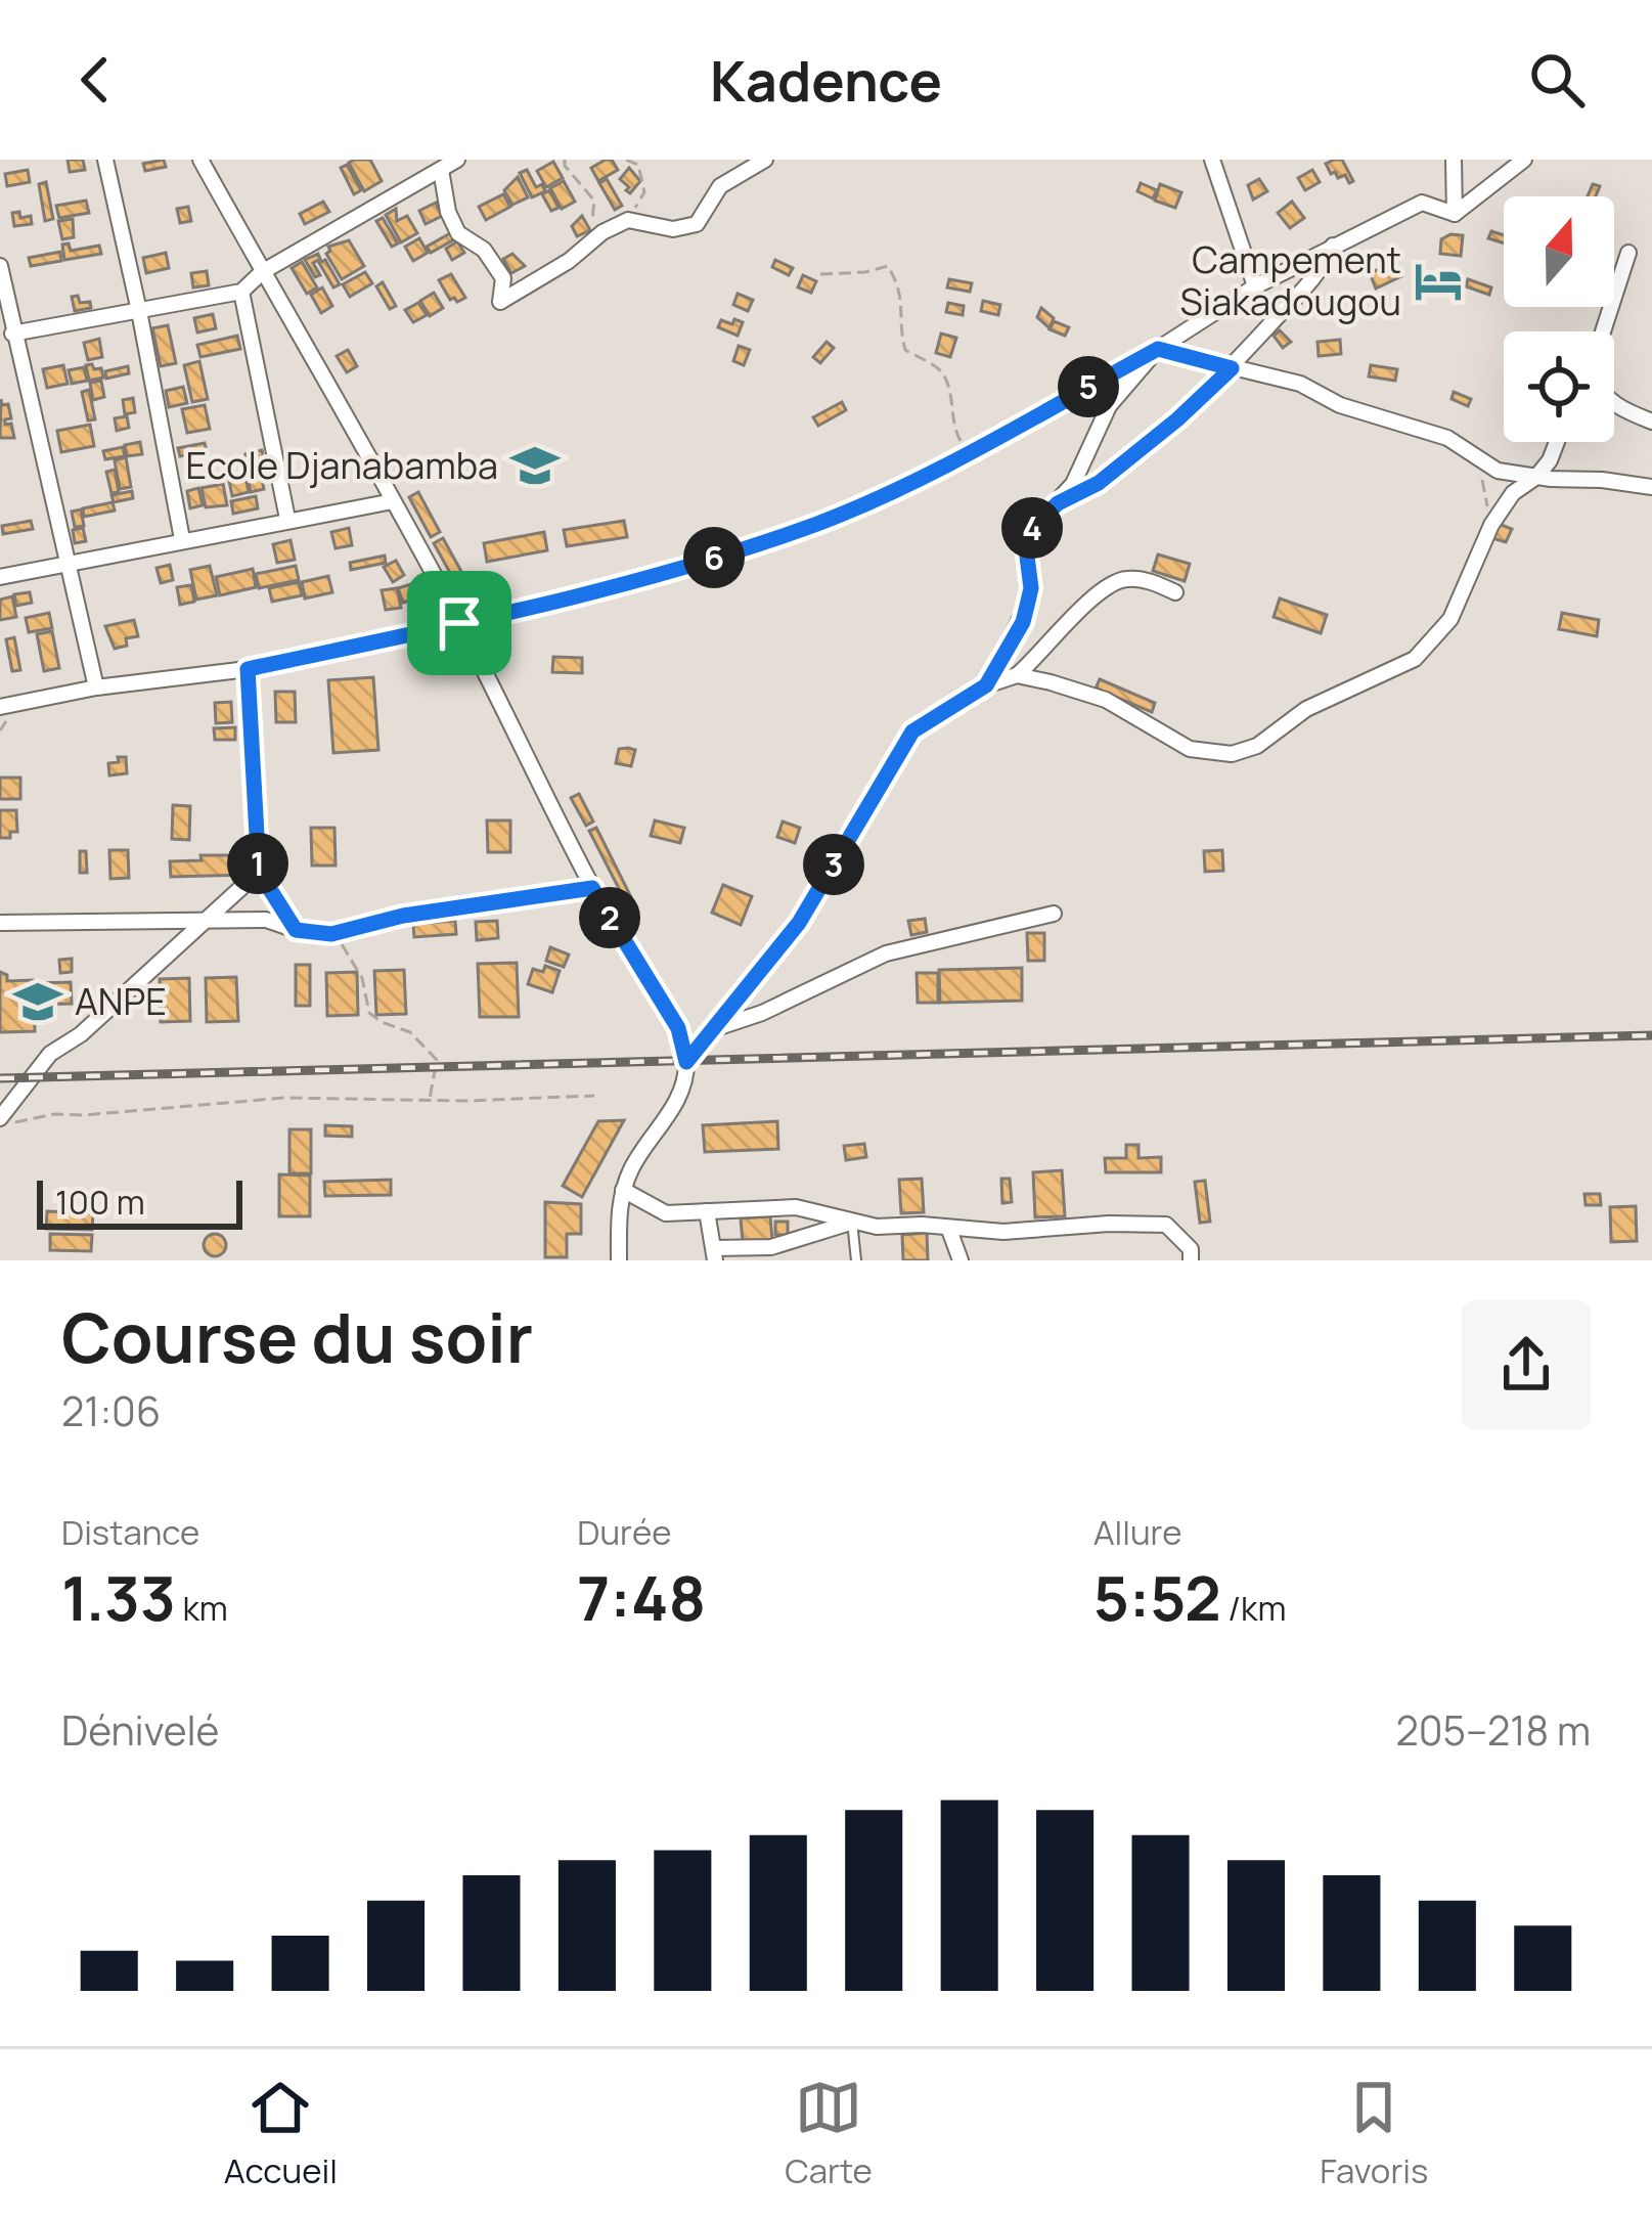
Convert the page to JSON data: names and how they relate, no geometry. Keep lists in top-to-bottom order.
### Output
{
  "places": {
    "hotel": ["Campement Siakadougou"],
    "school or university": ["Ecole Djanabamba", "ANPE"]
  },
  "scale_bar": "100 m",
  "north": "top",
  "page": {
    "header": "Kadence",
    "pins": [
      "5",
      "4",
      "6",
      "1",
      "3",
      "2"
    ],
    "scale": "100 m",
    "heading": ["Course du soir", "21:06"],
    "stats": [
      ["Distance", "1.33 km"],
      ["Durée", "7:48"],
      ["Allure", "5:52 /km"]
    ],
    "chart": ["Dénivelé", "205–218 m"],
    "tabs": ["Accueil", "Carte", "Favoris"]
  }
}
